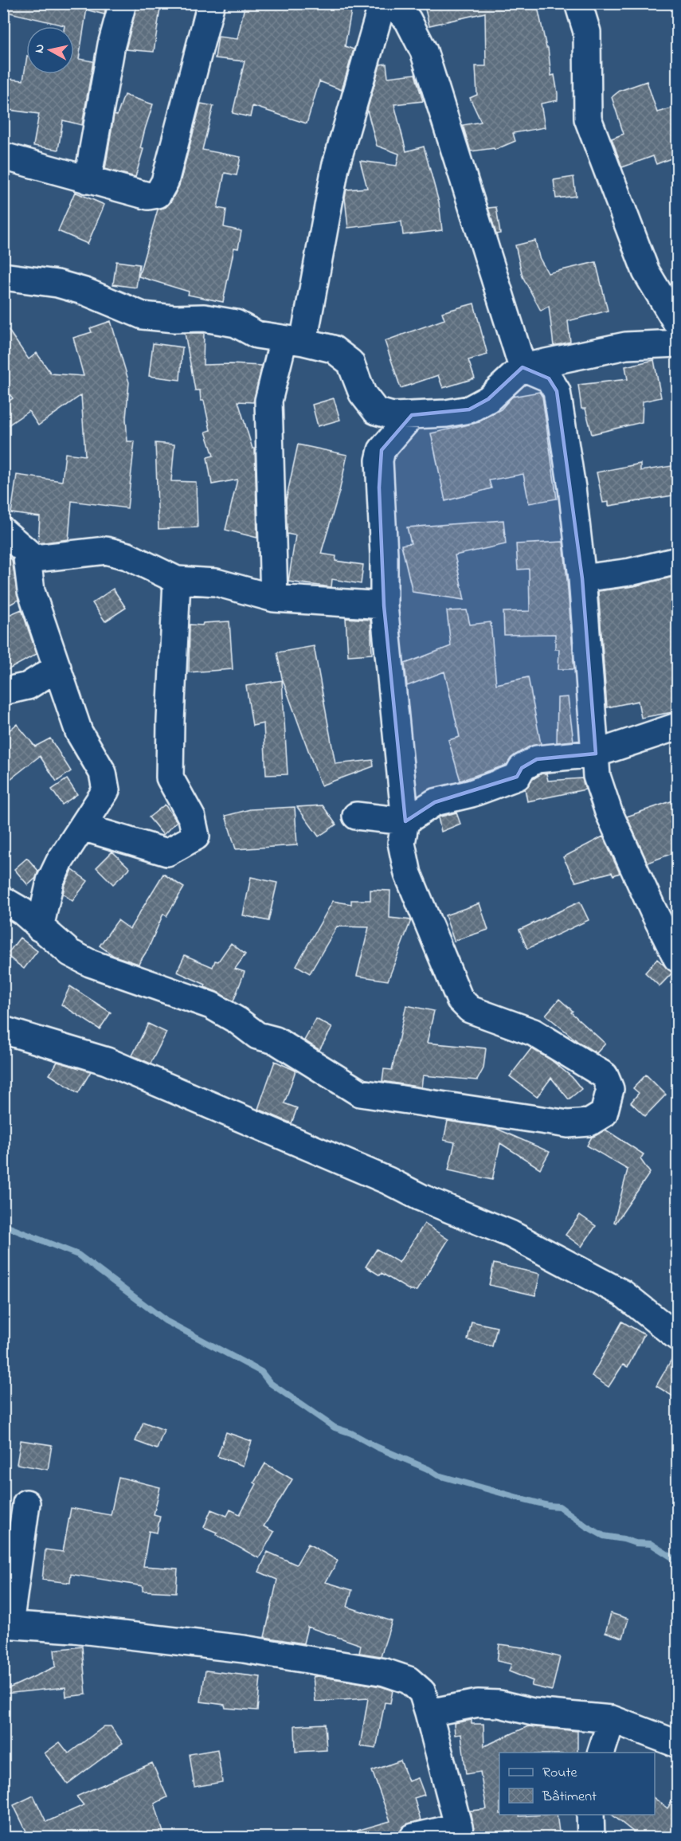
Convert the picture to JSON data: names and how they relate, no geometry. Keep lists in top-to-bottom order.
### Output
{
  "legend": ["Route", "Bâtiment"],
  "north": "left"
}
